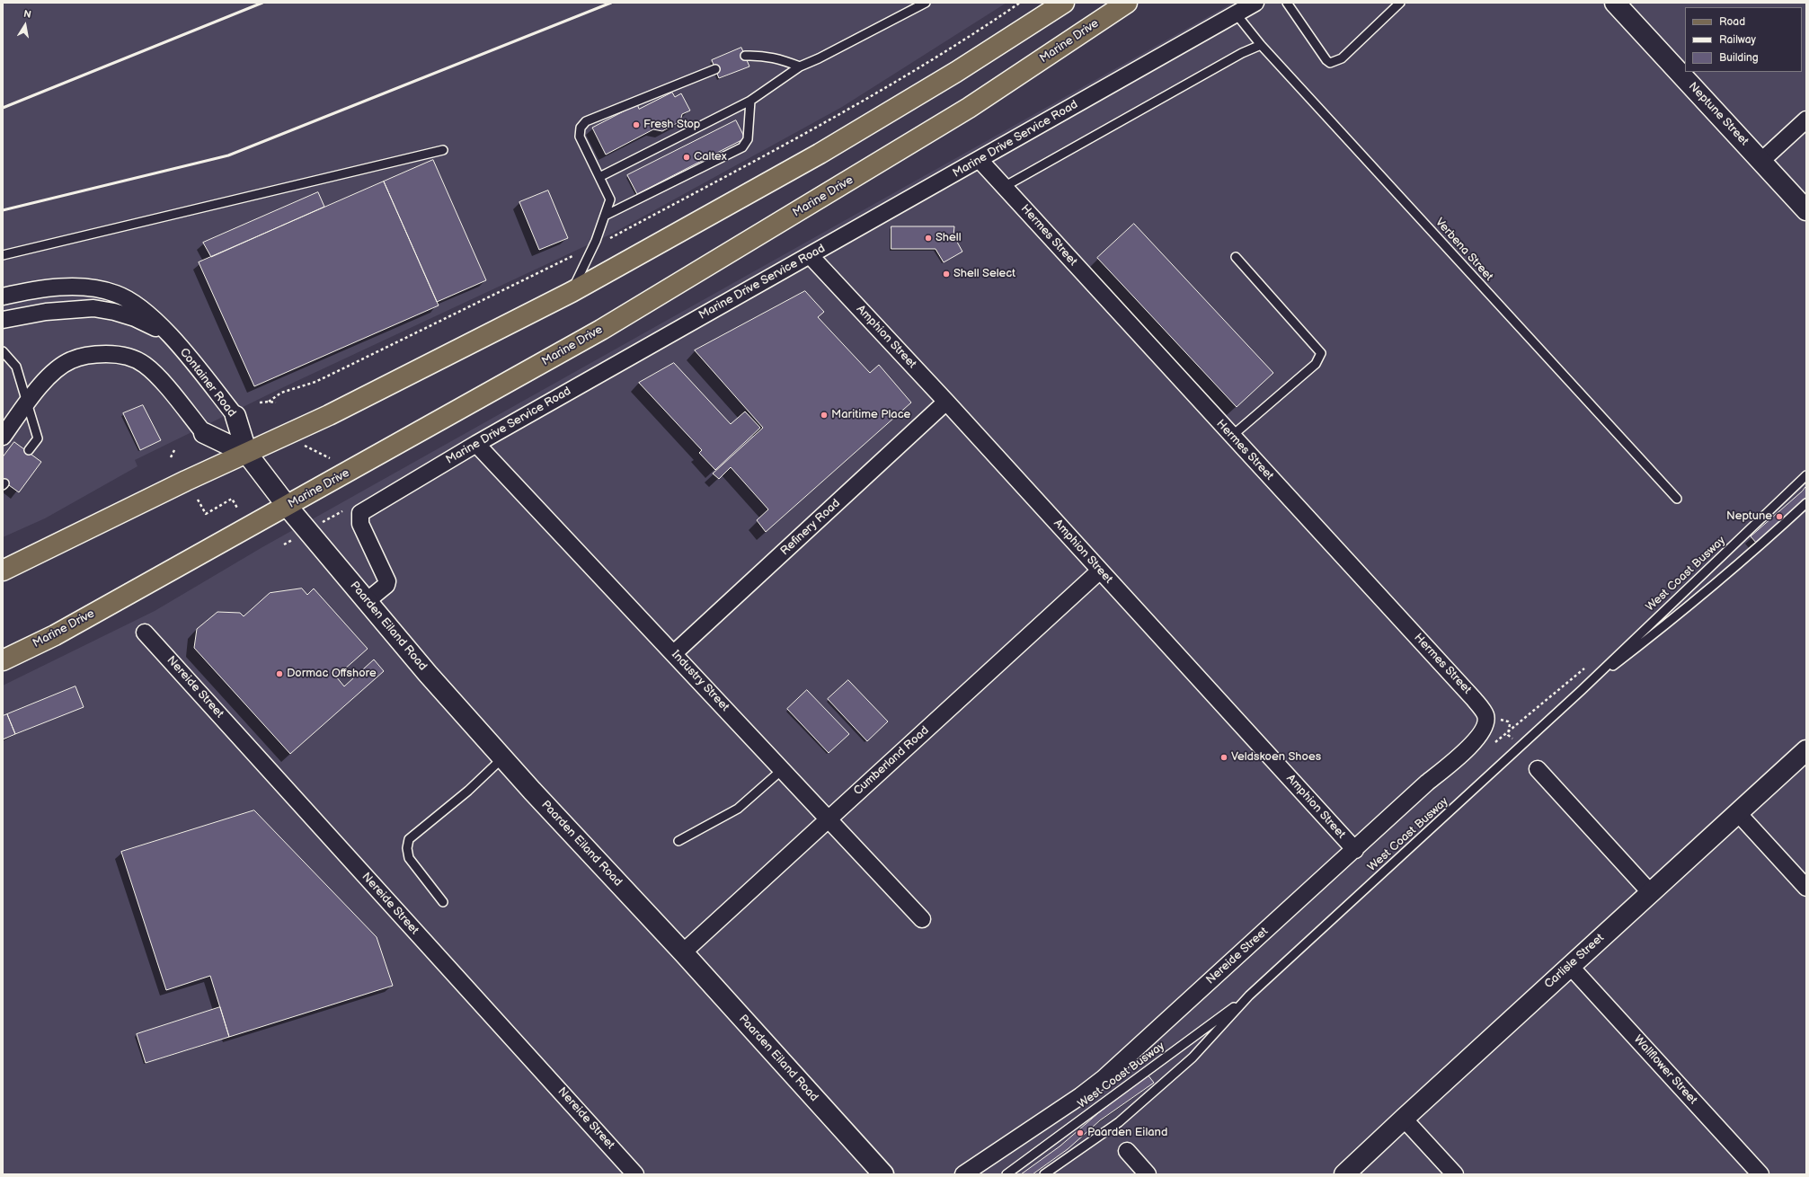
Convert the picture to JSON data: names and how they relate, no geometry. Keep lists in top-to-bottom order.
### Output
{
  "streets": {
    "main road": ["Marine Drive"],
    "street": [
      "Neptune Street",
      "Marine Drive Service Road",
      "Hermes Street",
      "Amphion Street",
      "Container Road",
      "Refinery Road",
      "Paarden Eiland Road",
      "Industry Street",
      "Nereide Street",
      "Cumberland Road",
      "Carlisle Street",
      "Wallflower Street"
    ],
    "lane": ["Verbena Street", "West Coast Busway"]
  },
  "crossings": [
    ["Marine Drive", "Paarden Eiland Road"],
    ["Marine Drive Service Road", "Hermes Street"],
    ["Marine Drive Service Road", "Verbena Street"],
    ["Marine Drive Service Road", "Amphion Street"],
    ["Marine Drive Service Road", "Paarden Eiland Road"],
    ["Marine Drive Service Road", "Industry Street"],
    ["Hermes Street", "Nereide Street"],
    ["Amphion Street", "Refinery Road"],
    ["Amphion Street", "Nereide Street"],
    ["Amphion Street", "Cumberland Road"],
    ["Container Road", "Paarden Eiland Road"],
    ["Refinery Road", "Industry Street"],
    ["Paarden Eiland Road", "Cumberland Road"],
    ["Industry Street", "Cumberland Road"],
    ["Carlisle Street", "Wallflower Street"]
  ],
  "places": [
    "Fresh Stop",
    "Caltex",
    "Shell",
    "Shell Select",
    "Maritime Place",
    "Neptune",
    "Dormac Offshore",
    "Veldskoen Shoes",
    "Paarden Eiland"
  ],
  "legend": ["Road", "Railway", "Building"],
  "north": "top"
}
